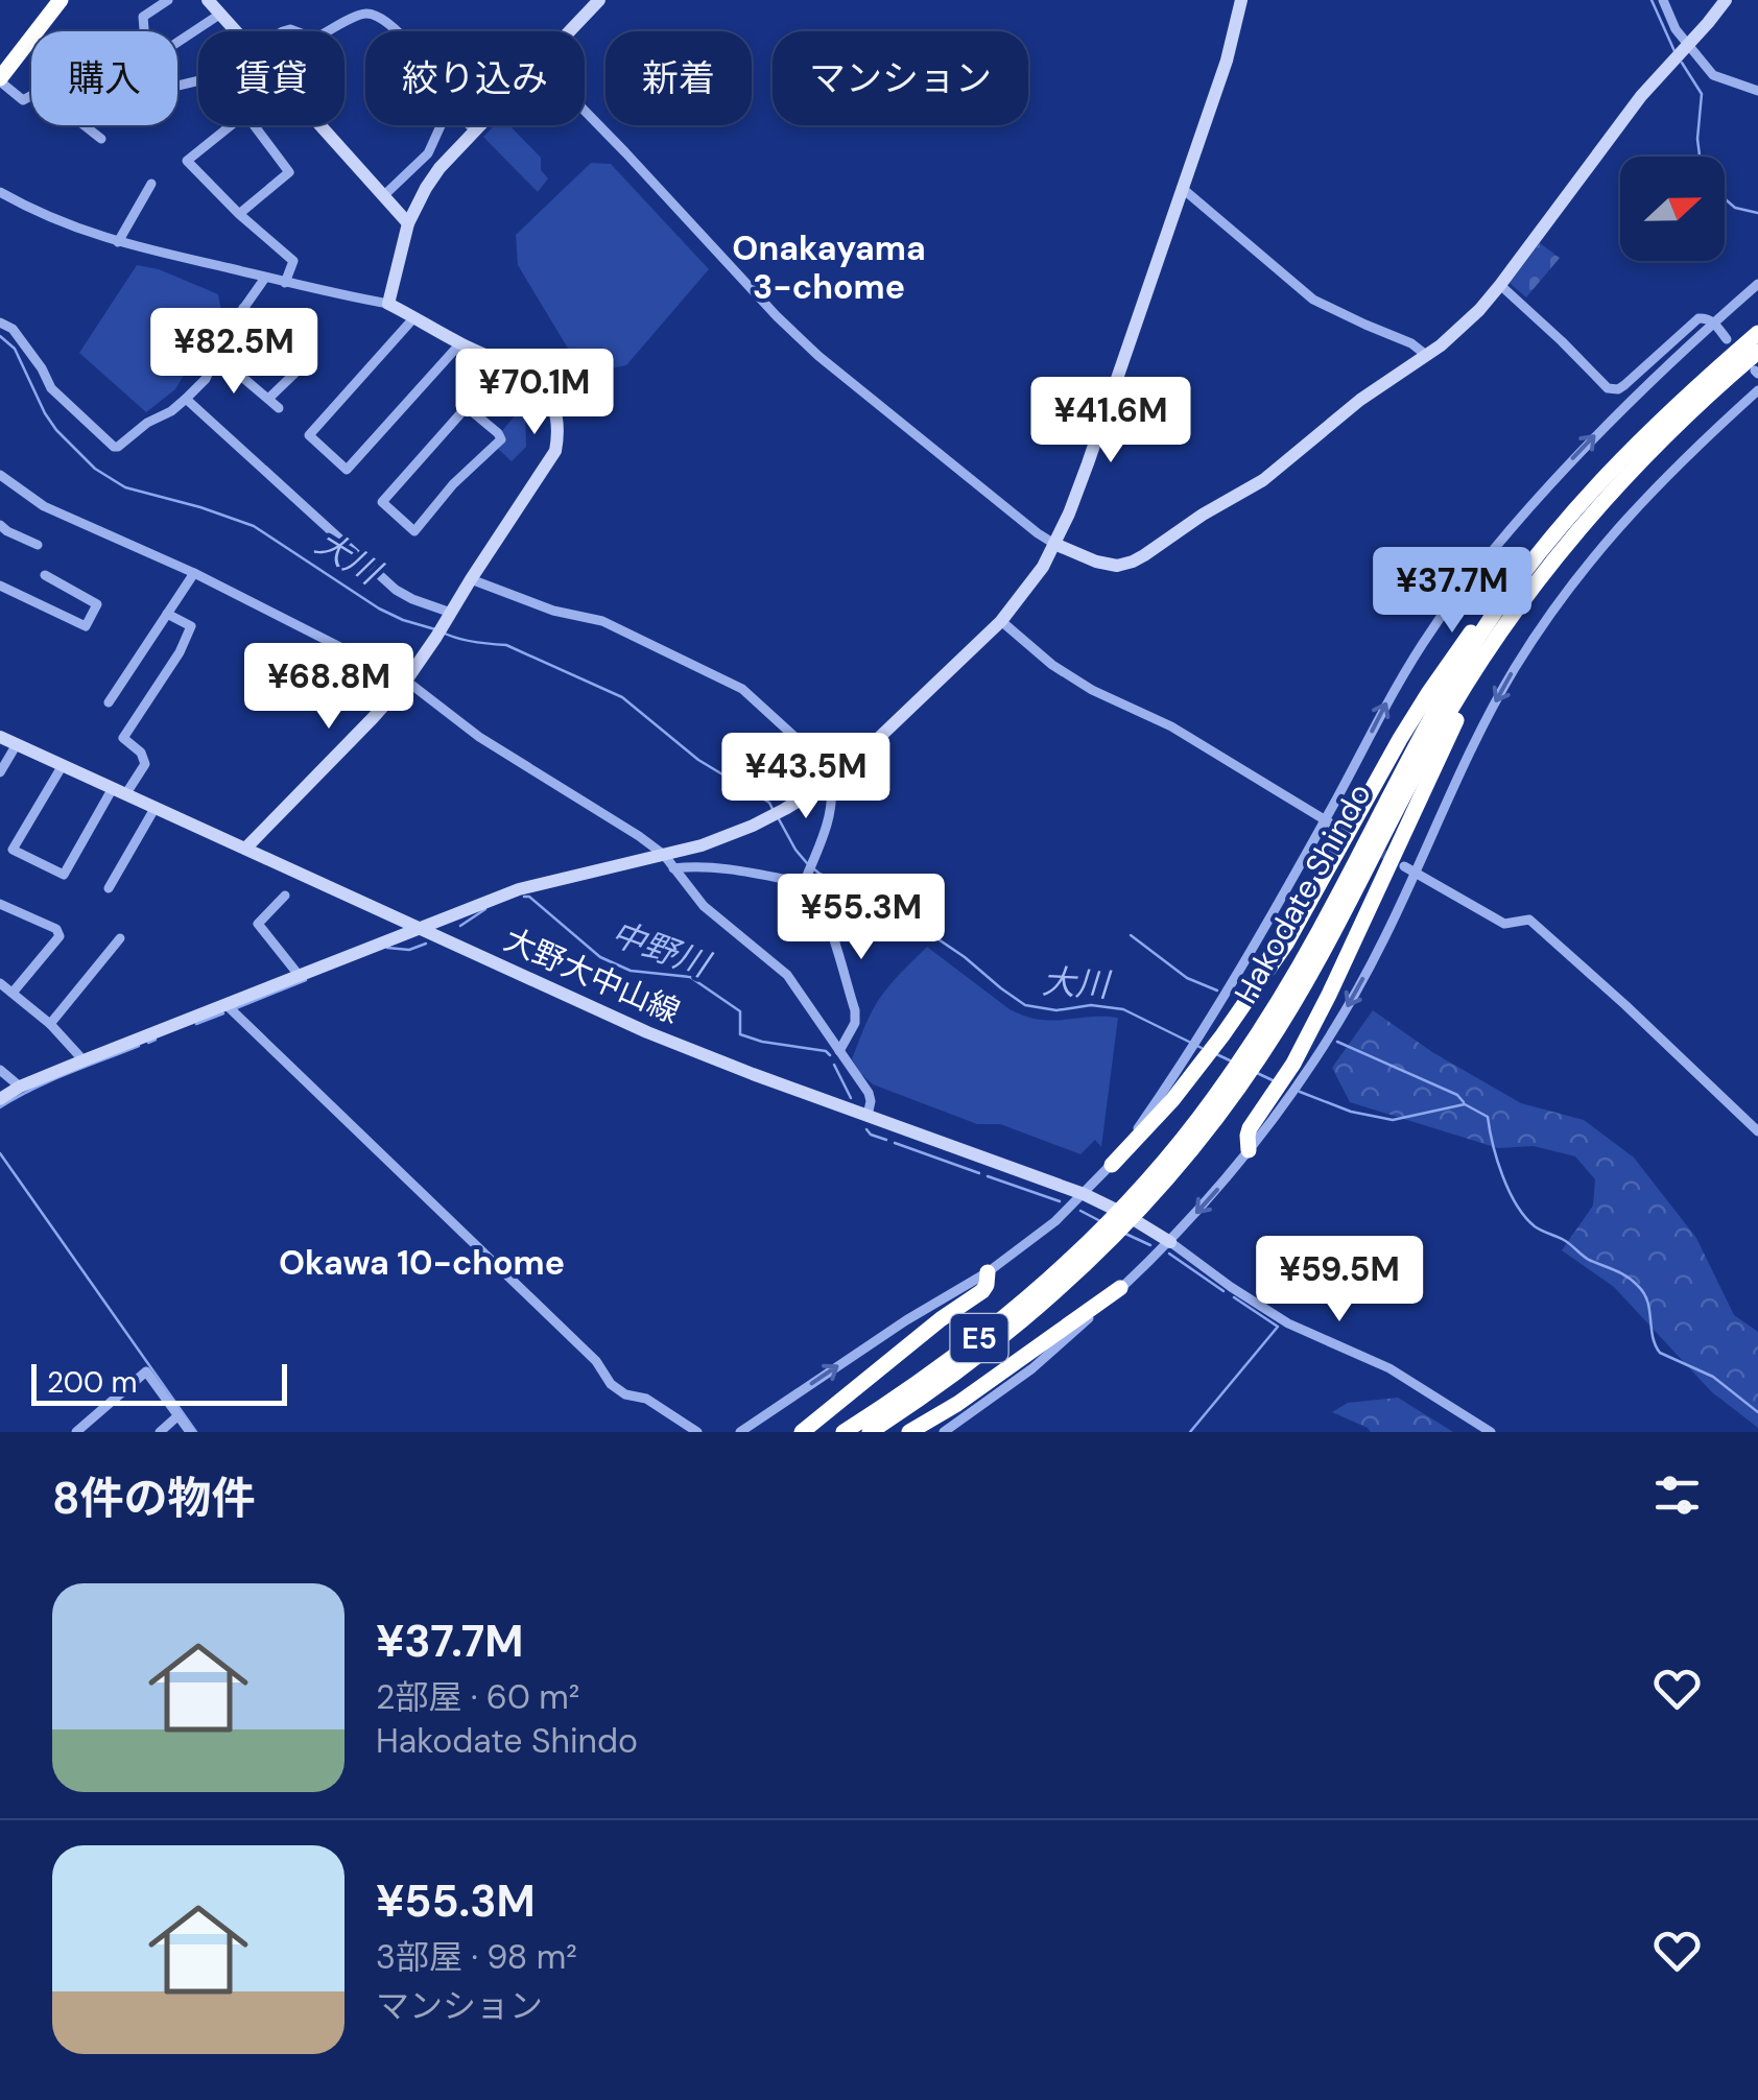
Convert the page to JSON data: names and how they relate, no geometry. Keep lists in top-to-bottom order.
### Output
{
  "streets": {
    "highway": ["Hakodate Shindo", "E5"],
    "street": ["大野大中山線"]
  },
  "districts": ["Onakayama 3-chome", "Okawa 10-chome"],
  "water": ["大川", "中野川"],
  "scale_bar": "200 m",
  "north": "right",
  "page": {
    "chip": [
      "購入",
      "賃貸",
      "絞り込み",
      "新着",
      "マンション"
    ],
    "price": [
      "¥82.5M",
      "¥70.1M",
      "¥41.6M",
      "¥37.7M",
      "¥68.8M",
      "¥43.5M",
      "¥55.3M",
      "¥59.5M"
    ],
    "scale": "200 m",
    "heading": "8件の物件",
    "list": [
      {
        "name": "¥37.7M",
        "note": "2部屋 · 60 m² · Hakodate Shindo"
      },
      {
        "name": "¥55.3M",
        "note": "3部屋 · 98 m² · マンション"
      }
    ]
  }
}
